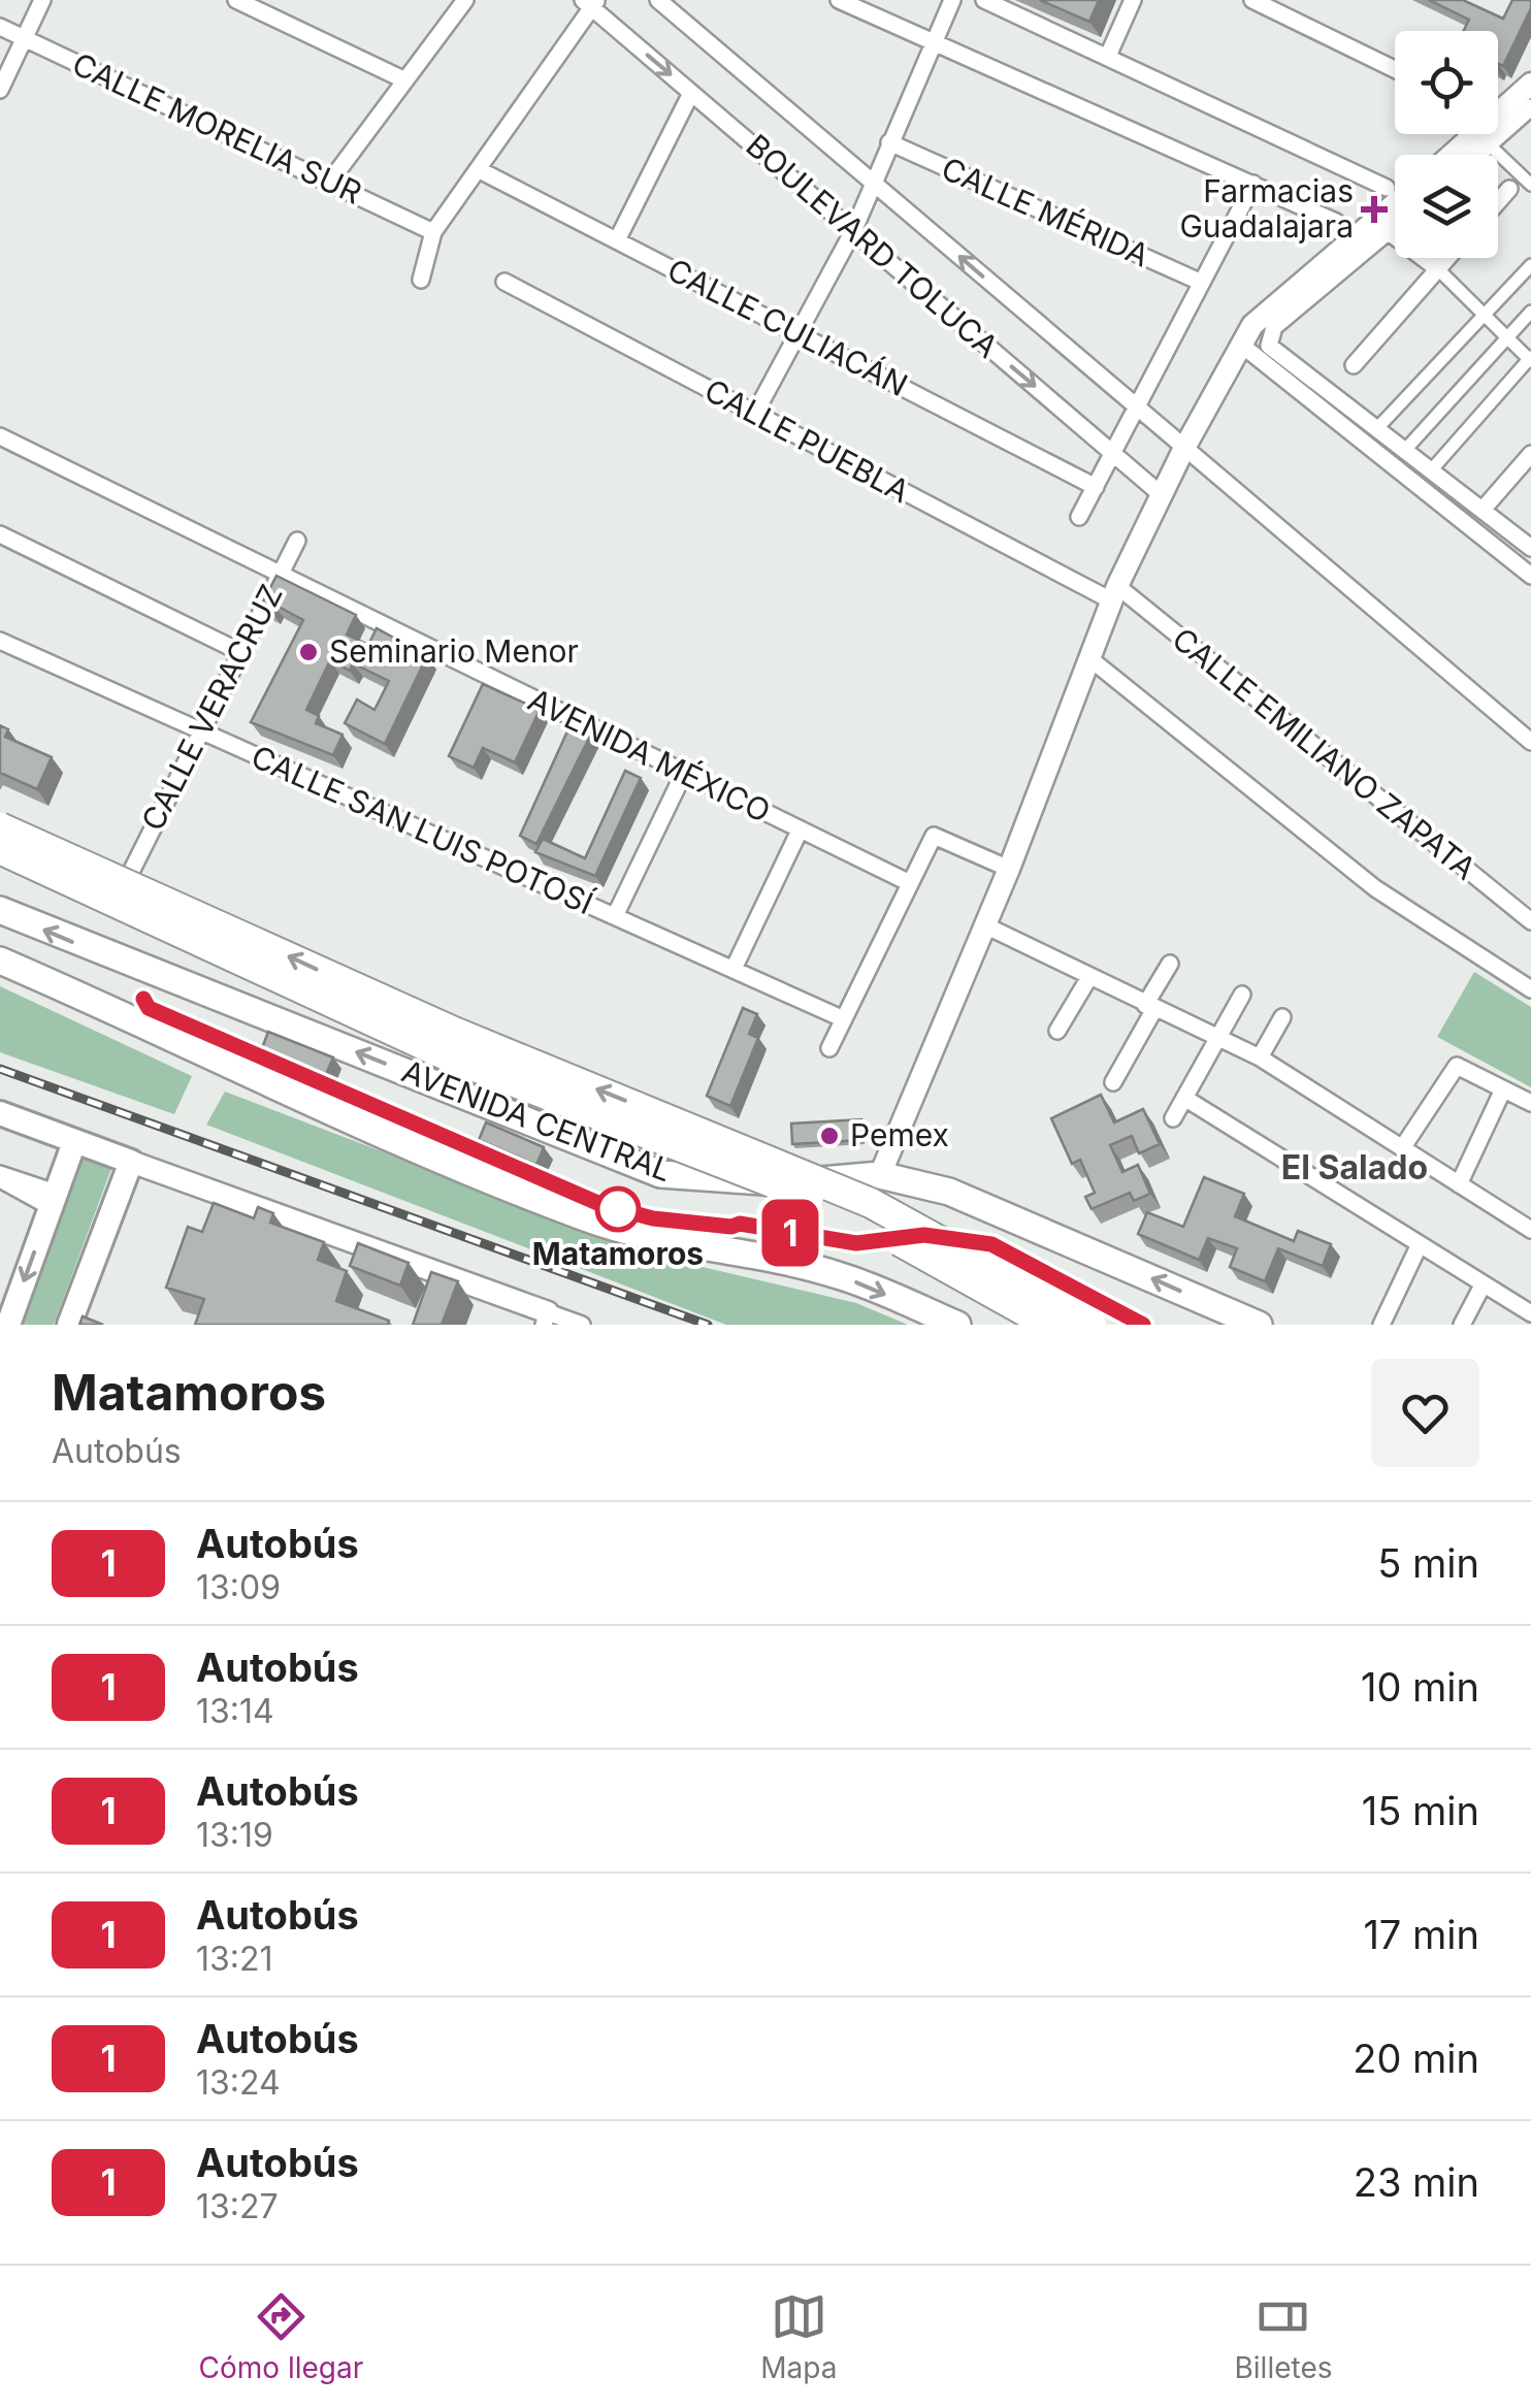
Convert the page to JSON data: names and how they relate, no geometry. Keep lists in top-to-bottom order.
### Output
{
  "streets": {
    "highway": ["AVENIDA CENTRAL"],
    "street": [
      "CALLE MORELIA SUR",
      "CALLE MÉRIDA",
      "BOULEVARD TOLUCA",
      "CALLE CULIACÁN",
      "CALLE PUEBLA",
      "CALLE VERACRUZ",
      "CALLE EMILIANO ZAPATA",
      "AVENIDA MÉXICO",
      "CALLE SAN LUIS POTOSÍ"
    ]
  },
  "crossings": [
    ["CALLE PUEBLA", "CALLE EMILIANO ZAPATA"],
    ["CALLE VERACRUZ", "AVENIDA MÉXICO"],
    ["CALLE VERACRUZ", "CALLE SAN LUIS POTOSÍ"]
  ],
  "districts": ["El Salado"],
  "places": {
    "health": ["Farmacias Guadalajara"],
    "other": ["Seminario Menor", "Pemex", "Matamoros"]
  },
  "lines": ["bus line 1"],
  "page": {
    "on_map": "1",
    "heading": ["Matamoros", "Autobús"],
    "list": [
      {
        "mark": "1",
        "name": "Autobús",
        "note": "13:09",
        "value": "5 min"
      },
      {
        "mark": "1",
        "name": "Autobús",
        "note": "13:14",
        "value": "10 min"
      },
      {
        "mark": "1",
        "name": "Autobús",
        "note": "13:19",
        "value": "15 min"
      },
      {
        "mark": "1",
        "name": "Autobús",
        "note": "13:21",
        "value": "17 min"
      },
      {
        "mark": "1",
        "name": "Autobús",
        "note": "13:24",
        "value": "20 min"
      },
      {
        "mark": "1",
        "name": "Autobús",
        "note": "13:27",
        "value": "23 min"
      }
    ],
    "tabs": ["Cómo llegar", "Mapa", "Billetes"]
  }
}
